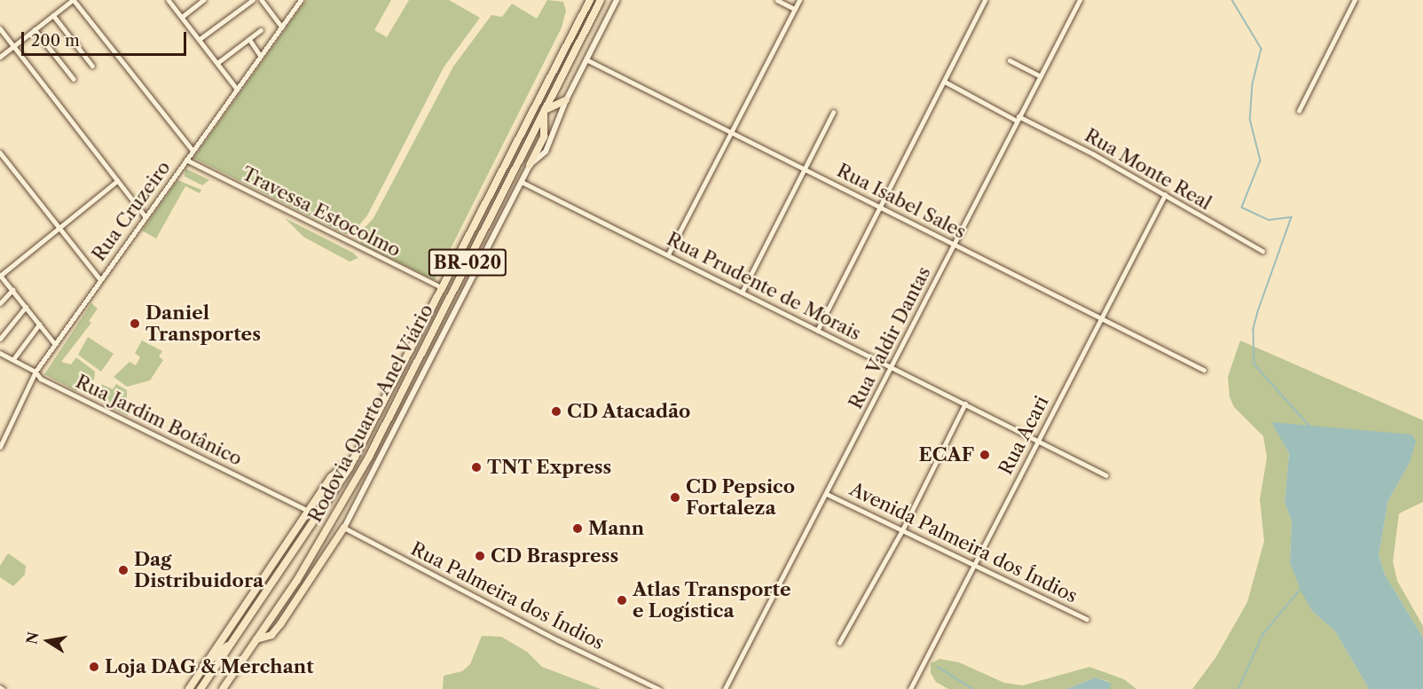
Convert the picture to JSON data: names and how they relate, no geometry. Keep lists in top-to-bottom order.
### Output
{
  "streets": {
    "highway": ["BR-020", "Rodovia Quarto Anel Viário"],
    "street": [
      "Rua Monte Real",
      "Rua Isabel Sales",
      "Rua Cruzeiro",
      "Travessa Estocolmo",
      "Rua Prudente de Morais",
      "Rua Valdir Dantas",
      "Rua Jardim Botânico",
      "Rua Acari",
      "Avenida Palmeira dos Índios",
      "Rua Palmeira dos Índios"
    ]
  },
  "crossings": [
    ["Rua Monte Real", "Rua Valdir Dantas"],
    ["Rua Monte Real", "Rua Acari"],
    ["Rua Isabel Sales", "Rua Valdir Dantas"],
    ["Rua Isabel Sales", "Rua Acari"],
    ["Rua Cruzeiro", "Travessa Estocolmo"],
    ["Rua Cruzeiro", "Rua Jardim Botânico"],
    ["Travessa Estocolmo", "Rodovia Quarto Anel Viário"],
    ["BR-020", "Rodovia Quarto Anel Viário"],
    ["BR-020", "Rua Jardim Botânico"],
    ["Rua Prudente de Morais", "Rua Valdir Dantas"],
    ["Rua Prudente de Morais", "Rua Acari"],
    ["Rua Valdir Dantas", "Avenida Palmeira dos Índios"],
    ["Rua Acari", "Avenida Palmeira dos Índios"]
  ],
  "places": [
    "Daniel Transportes",
    "CD Atacadão",
    "ECAF",
    "TNT Express",
    "CD Pepsico Fortaleza",
    "Mann",
    "CD Braspress",
    "Dag Distribuidora",
    "Atlas Transporte e Logística",
    "Loja DAG & Merchant"
  ],
  "scale_bar": "200 m",
  "north": "left"
}
